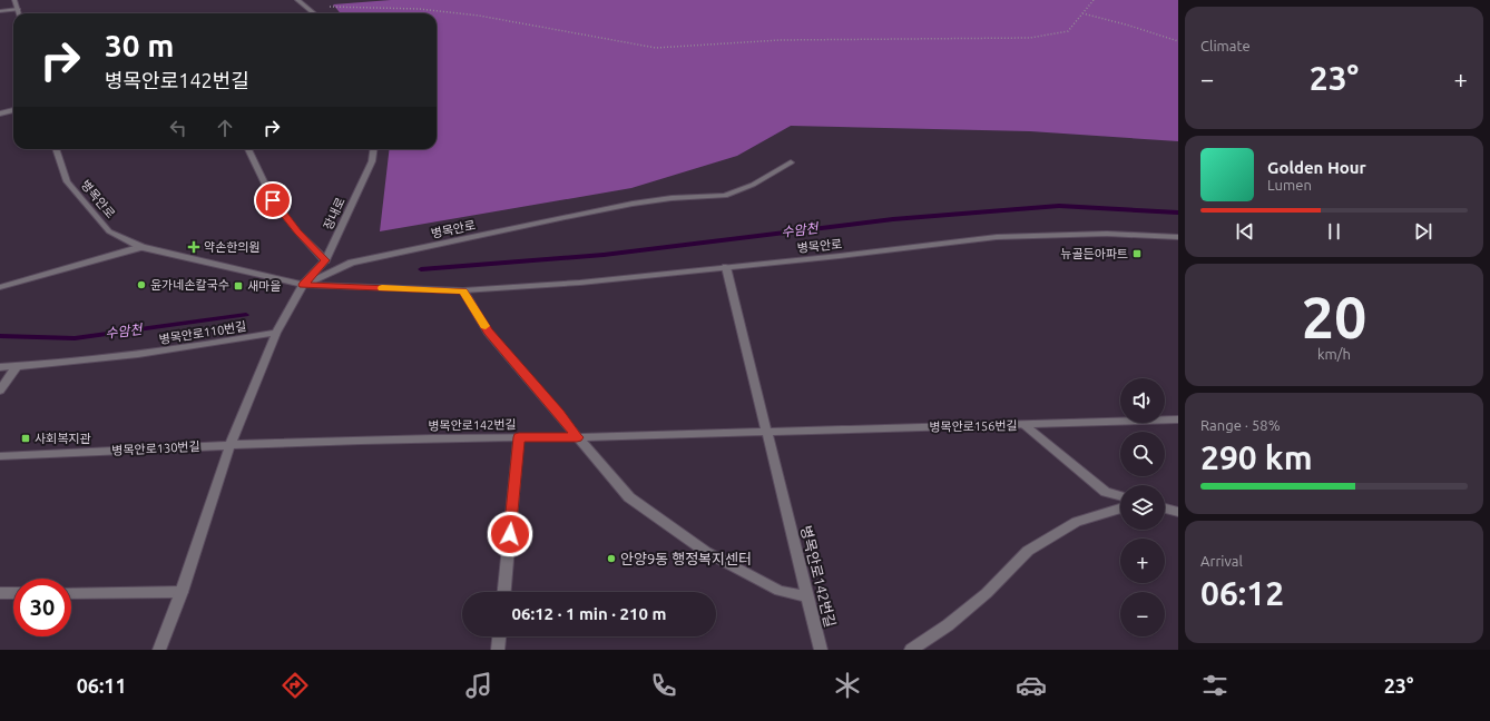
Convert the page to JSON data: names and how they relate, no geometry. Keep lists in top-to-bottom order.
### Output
{
  "streets": {
    "street": [
      "병목안로",
      "장내로",
      "병목안로110번길",
      "병목안로142번길",
      "병목안로156번길",
      "병목안로130번길"
    ]
  },
  "crossings": [
    ["병목안로", "장내로"],
    ["병목안로", "병목안로142번길"],
    ["병목안로142번길", "병목안로156번길"],
    ["병목안로142번길", "병목안로130번길"]
  ],
  "water": ["수암천"],
  "places": {
    "health": ["약손한의원"],
    "transit": ["뉴골든아파트", "새마을", "사회복지관"],
    "other": ["윤가네손칼국수", "안양9동 행정복지센터"]
  },
  "page": {
    "tile": [
      "Climate",
      ["20", "km/h"],
      ["Range · 58%", "290 km"],
      ["Arrival", "06:12"]
    ],
    "turn": ["30 m", "병목안로142번길"],
    "heat": ["−", "23°", "+"],
    "song": ["Golden Hour", "Lumen"],
    "map_buttons": ["+", "−"],
    "limit": "30",
    "trip": "06:12 · 1 min · 210 m",
    "tabs": ["06:11", "23°"]
  }
}
